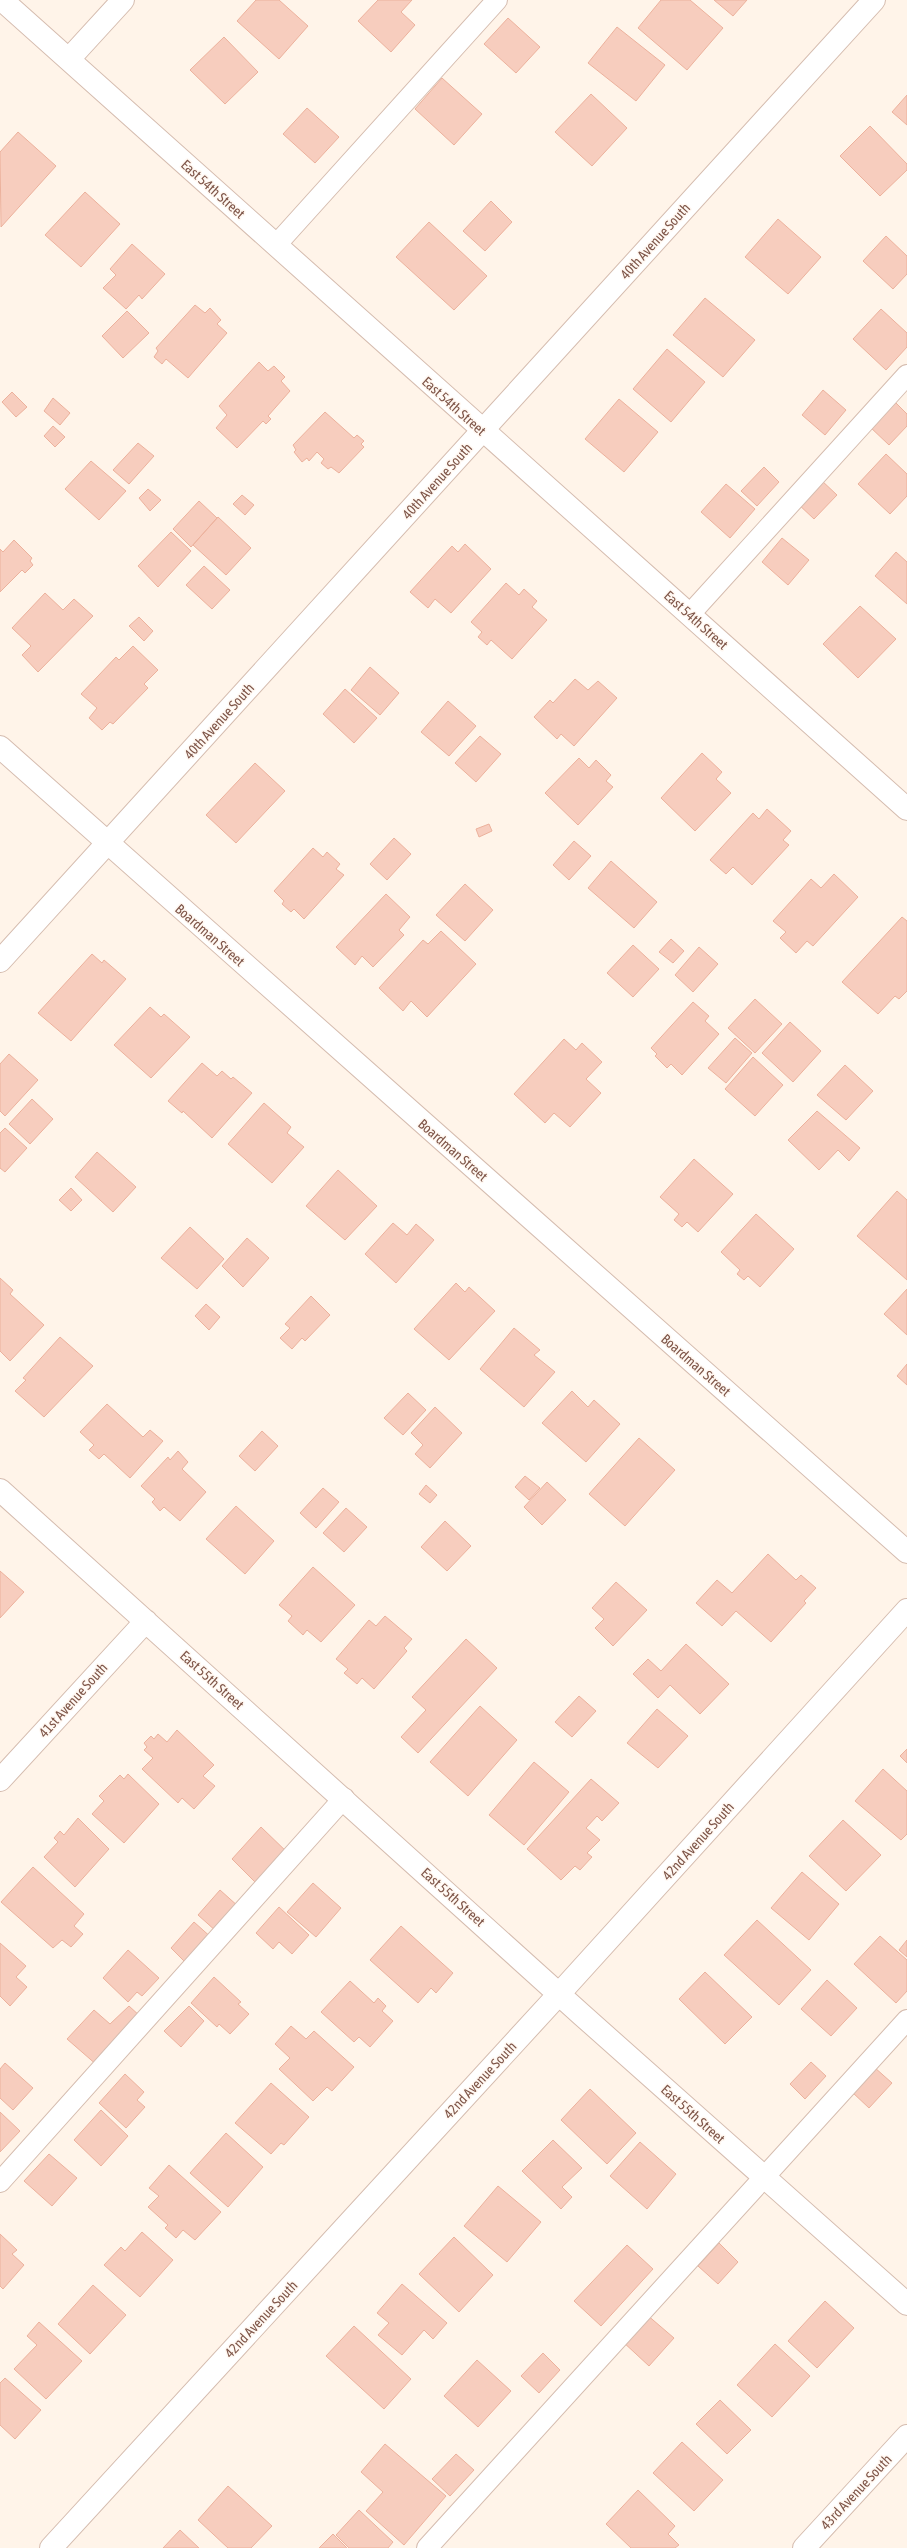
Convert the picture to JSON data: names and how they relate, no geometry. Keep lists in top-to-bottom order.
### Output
{
  "streets": {
    "street": [
      "East 54th Street",
      "40th Avenue South",
      "Boardman Street",
      "East 55th Street",
      "41st Avenue South",
      "42nd Avenue South",
      "43rd Avenue South"
    ]
  },
  "crossings": [
    ["East 54th Street", "40th Avenue South"],
    ["40th Avenue South", "Boardman Street"],
    ["East 55th Street", "41st Avenue South"],
    ["East 55th Street", "42nd Avenue South"]
  ]
}
